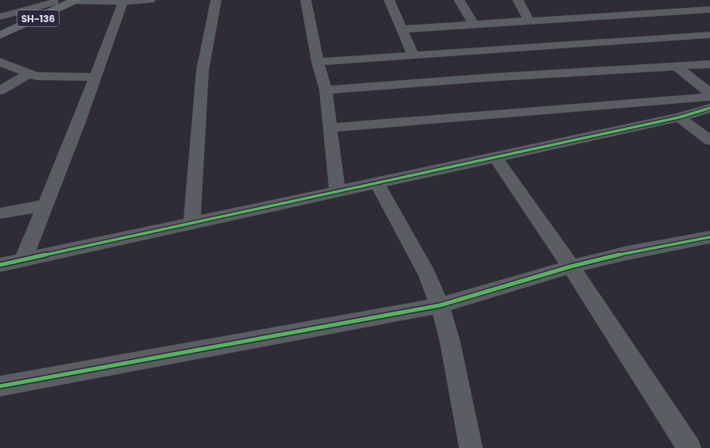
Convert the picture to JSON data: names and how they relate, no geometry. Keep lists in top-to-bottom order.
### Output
{
  "streets": {
    "main road": ["SH-136"]
  }
}
